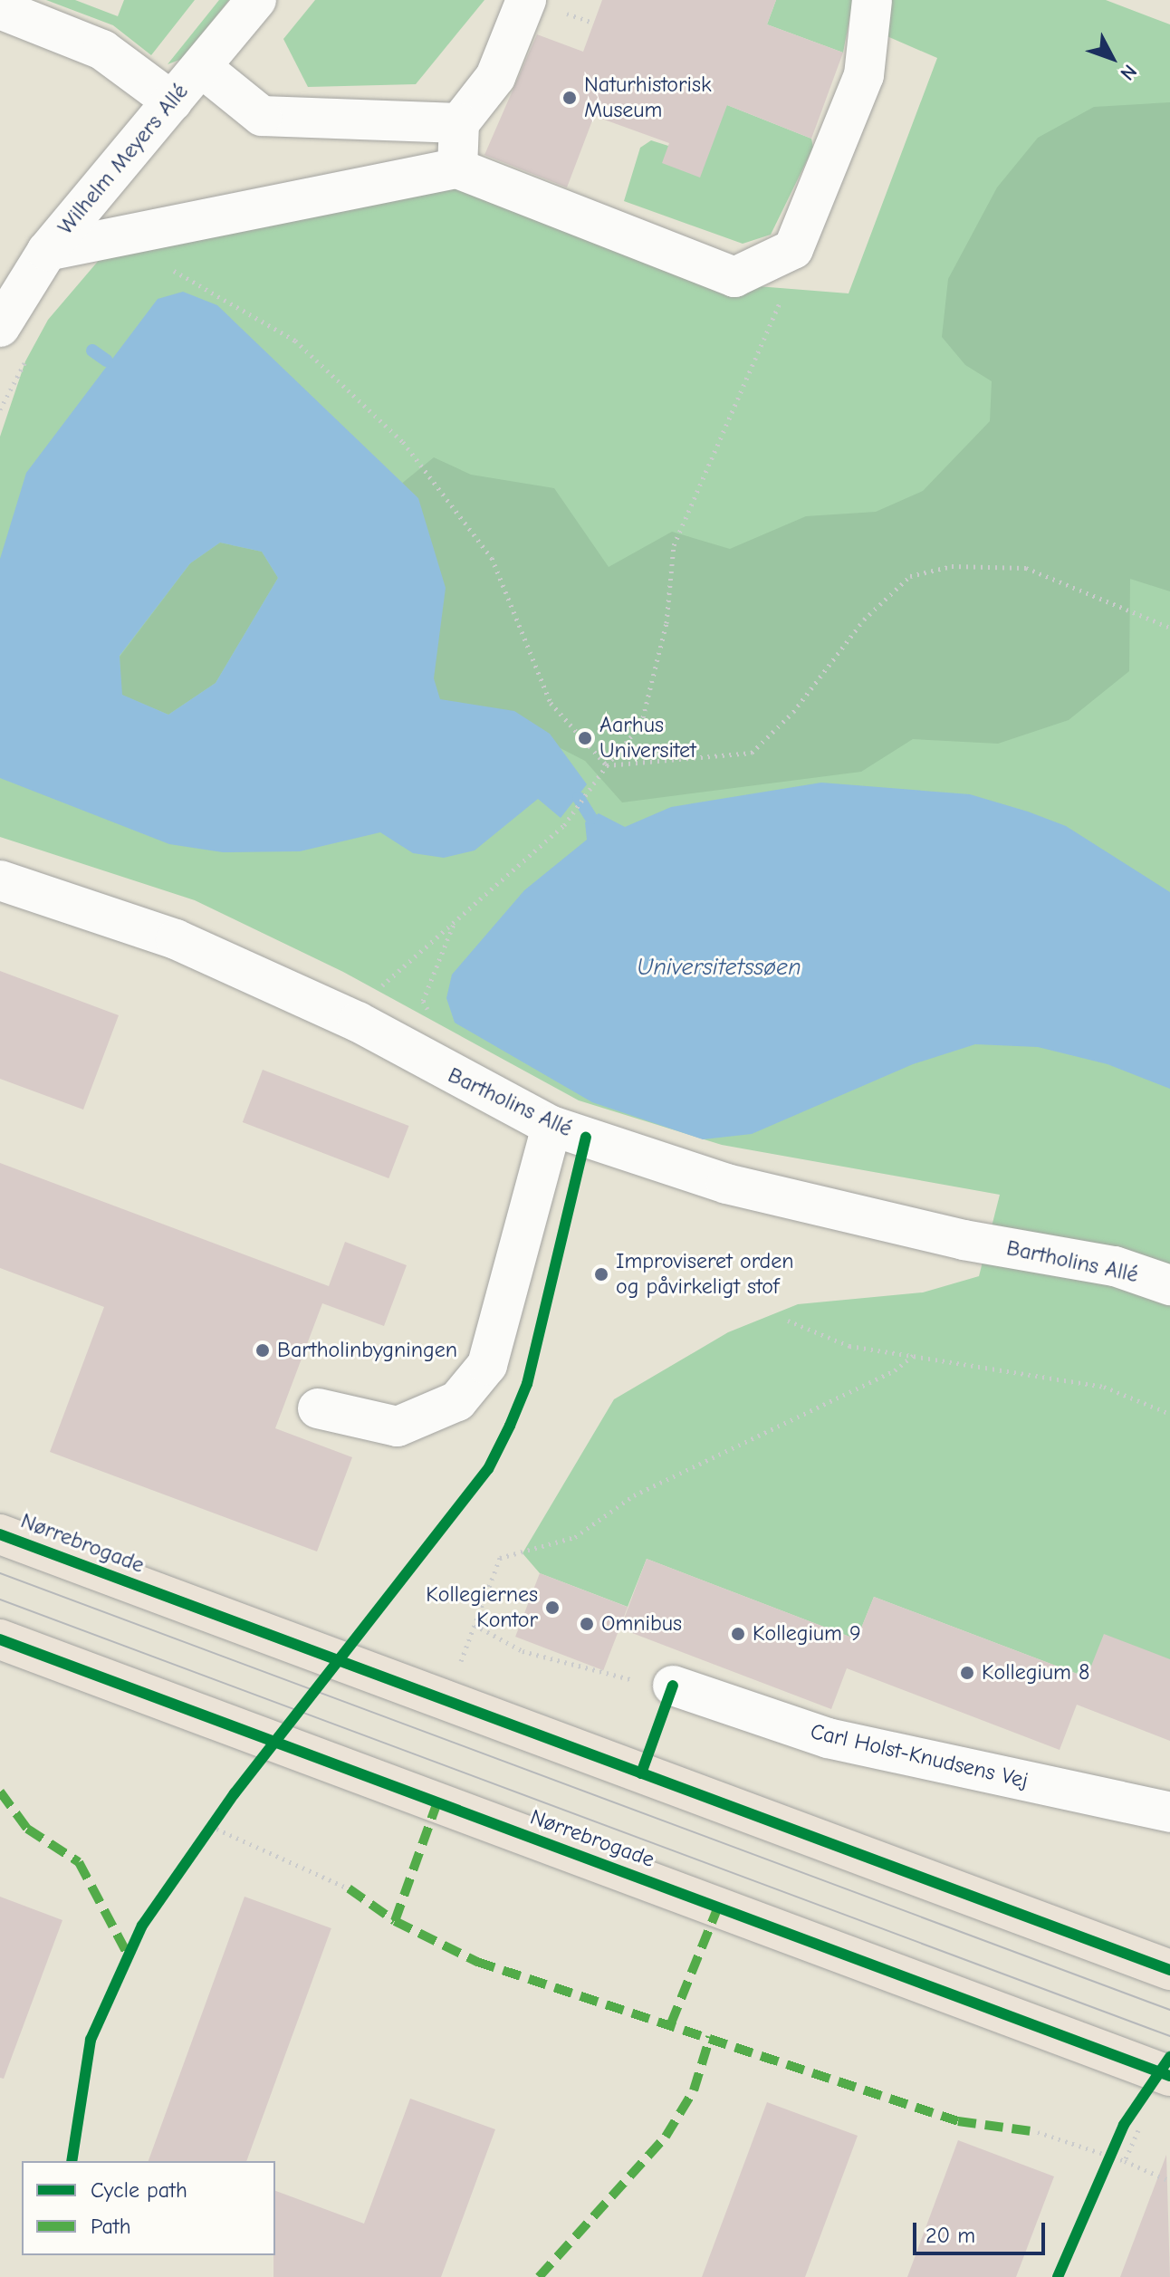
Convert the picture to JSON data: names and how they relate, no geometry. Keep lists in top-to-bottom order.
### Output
{
  "streets": {
    "main road": ["Nørrebrogade"],
    "street": ["Wilhelm Meyers Allé", "Bartholins Allé", "Carl Holst-Knudsens Vej"]
  },
  "water": ["Universitetssøen"],
  "places": [
    "Naturhistorisk Museum",
    "Aarhus Universitet",
    "Improviseret orden og påvirkeligt stof",
    "Bartholinbygningen",
    "Kollegiernes Kontor",
    "Omnibus",
    "Kollegium 9",
    "Kollegium 8"
  ],
  "legend": ["Cycle path", "Path"],
  "scale_bar": "20 m",
  "north": "bottom right"
}
